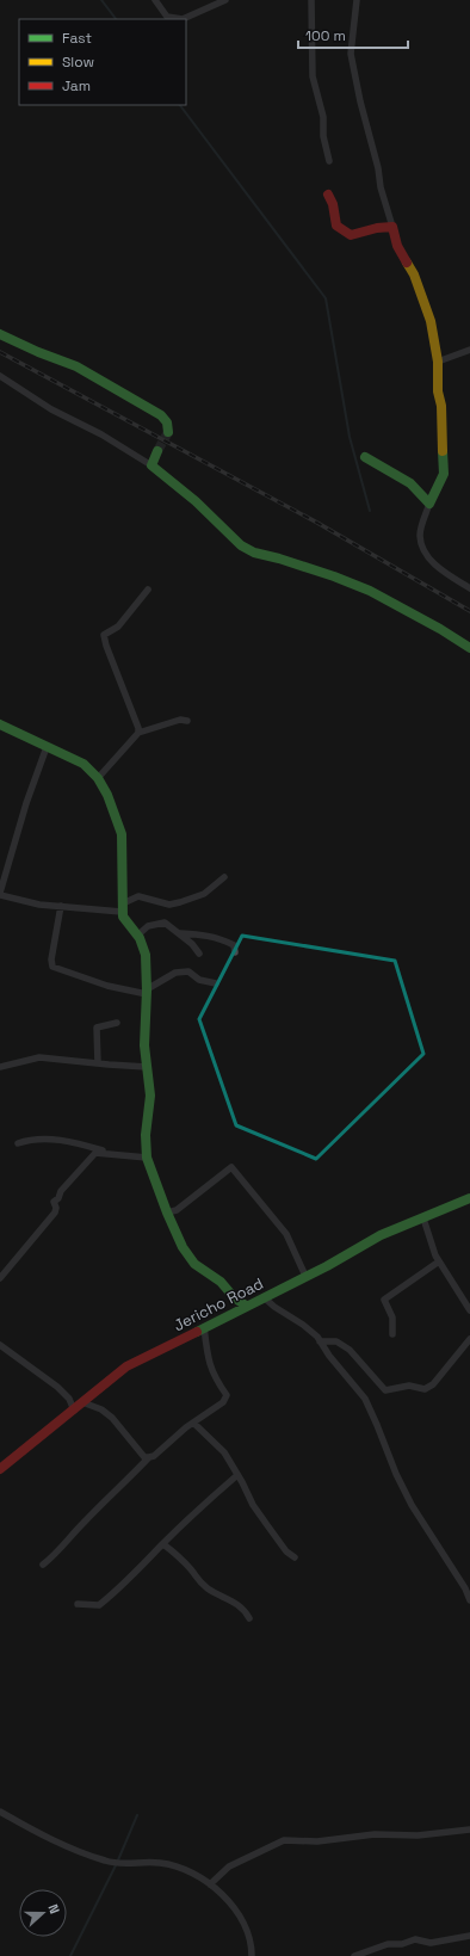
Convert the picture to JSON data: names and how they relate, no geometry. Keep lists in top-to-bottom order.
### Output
{
  "streets": {
    "street": ["Jericho Road"]
  },
  "legend": ["Fast", "Slow", "Jam"],
  "scale_bar": "100 m",
  "north": "right"
}
